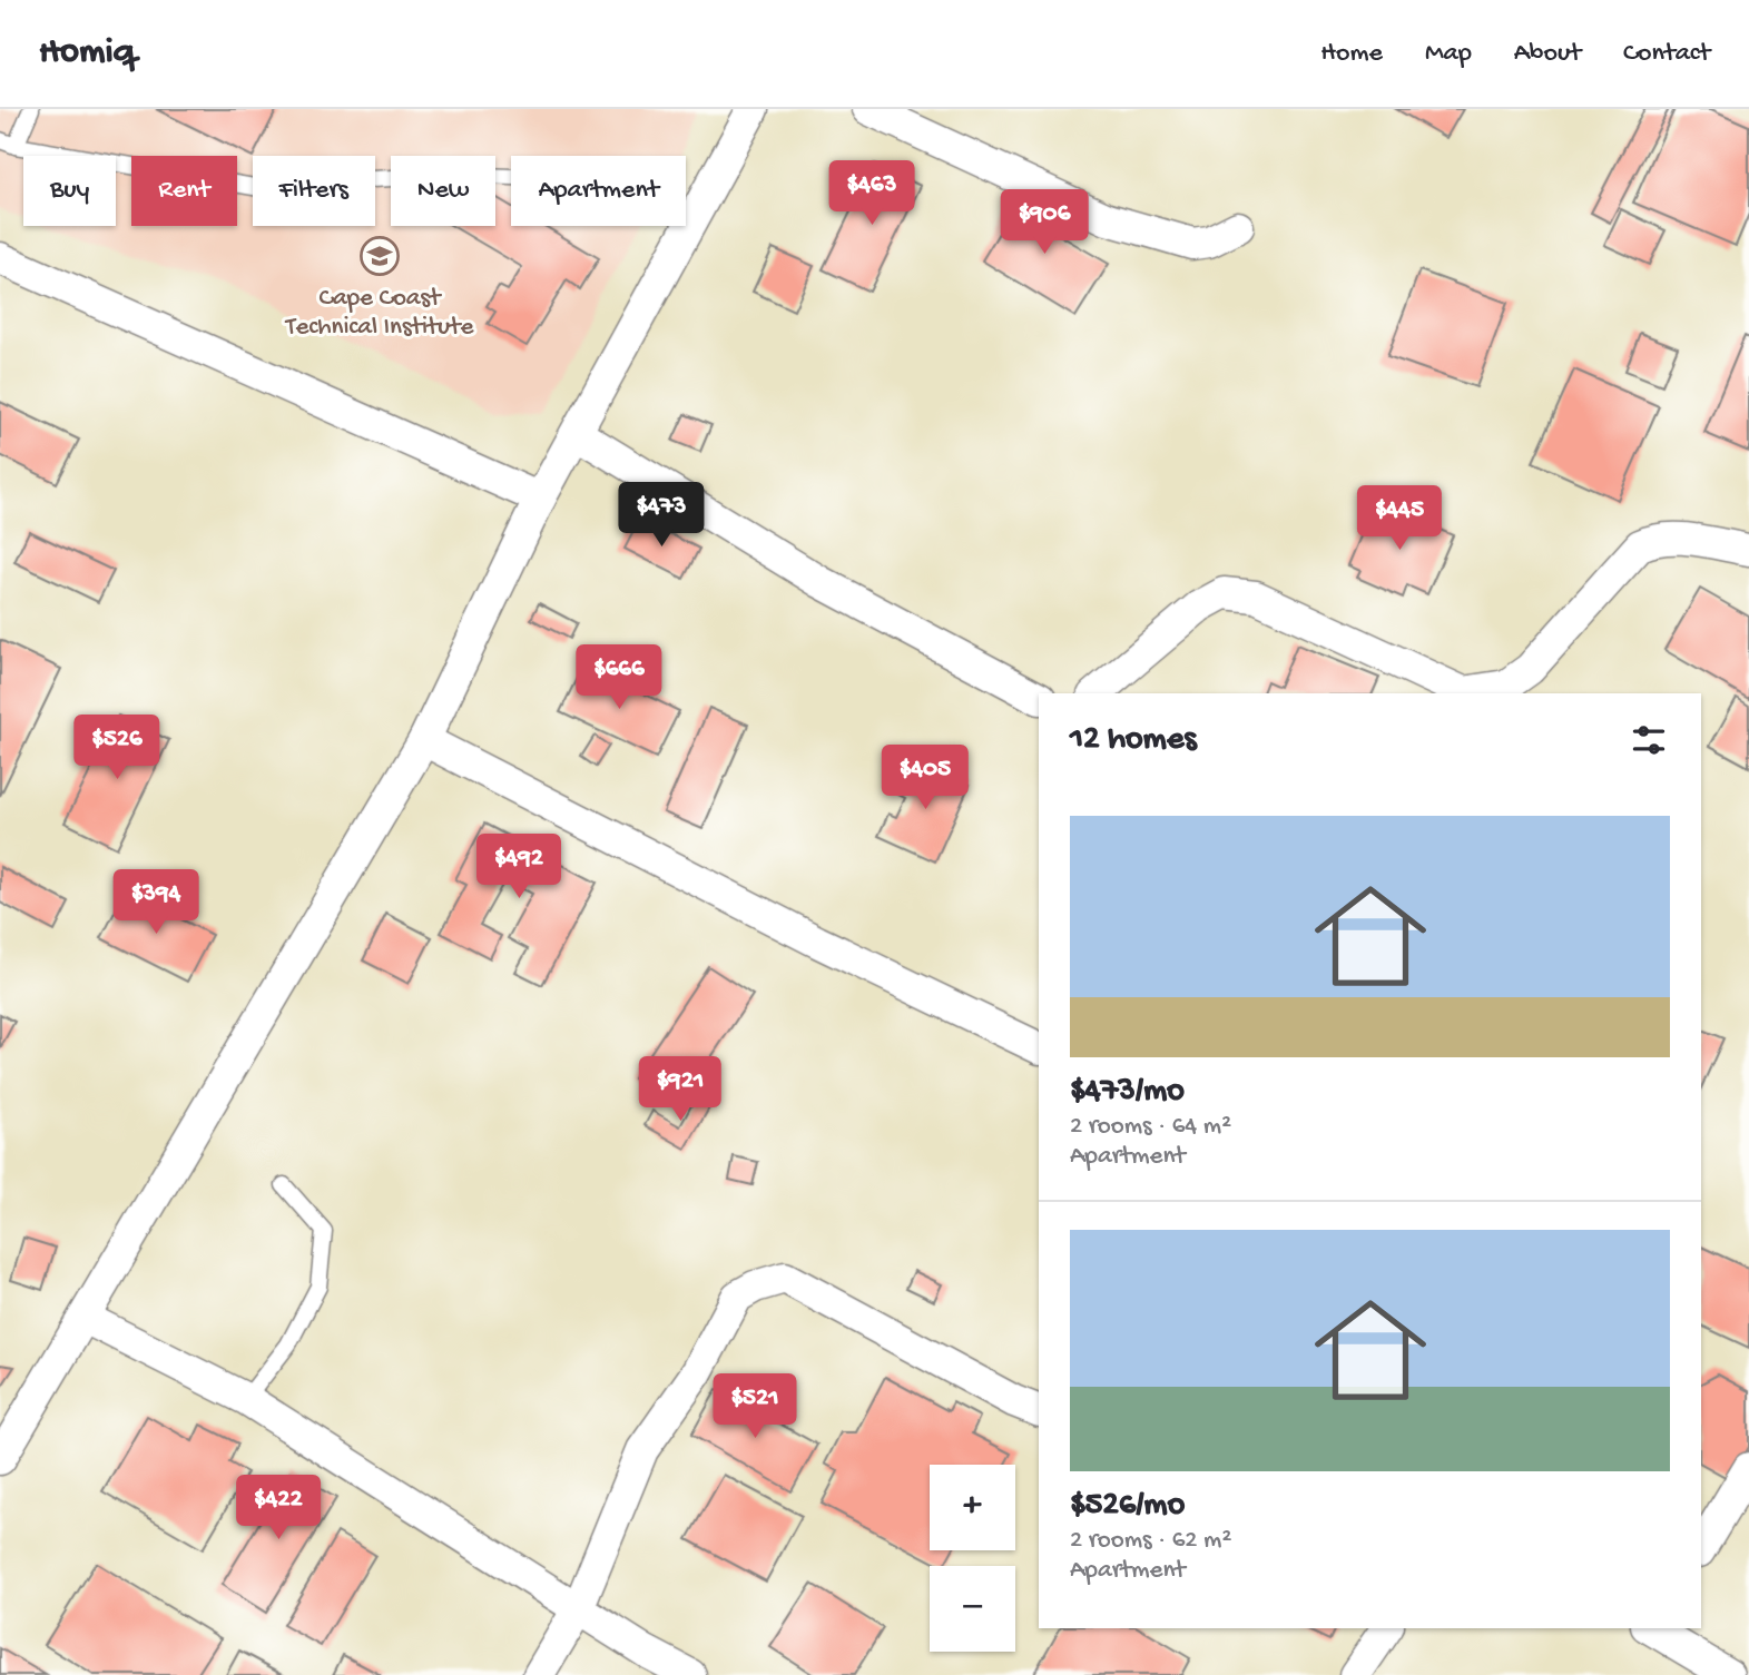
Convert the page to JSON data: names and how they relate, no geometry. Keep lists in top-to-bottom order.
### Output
{
  "places": {
    "school or university": ["Cape Coast Technical Institute"]
  },
  "page": {
    "header": "Homiq",
    "nav": [
      "Home",
      "Map",
      "About",
      "Contact"
    ],
    "chip": [
      "Buy",
      "Rent",
      "Filters",
      "New",
      "Apartment"
    ],
    "price": [
      "$463",
      "$906",
      "$473",
      "$445",
      "$666",
      "$526",
      "$405",
      "$492",
      "$394",
      "$921",
      "$521",
      "$422"
    ],
    "heading": "12 homes",
    "list": [
      {
        "name": "$473/mo",
        "note": "2 rooms · 64 m² · Apartment"
      },
      {
        "name": "$526/mo",
        "note": "2 rooms · 62 m² · Apartment"
      }
    ],
    "map_buttons": ["+", "−"]
  }
}
